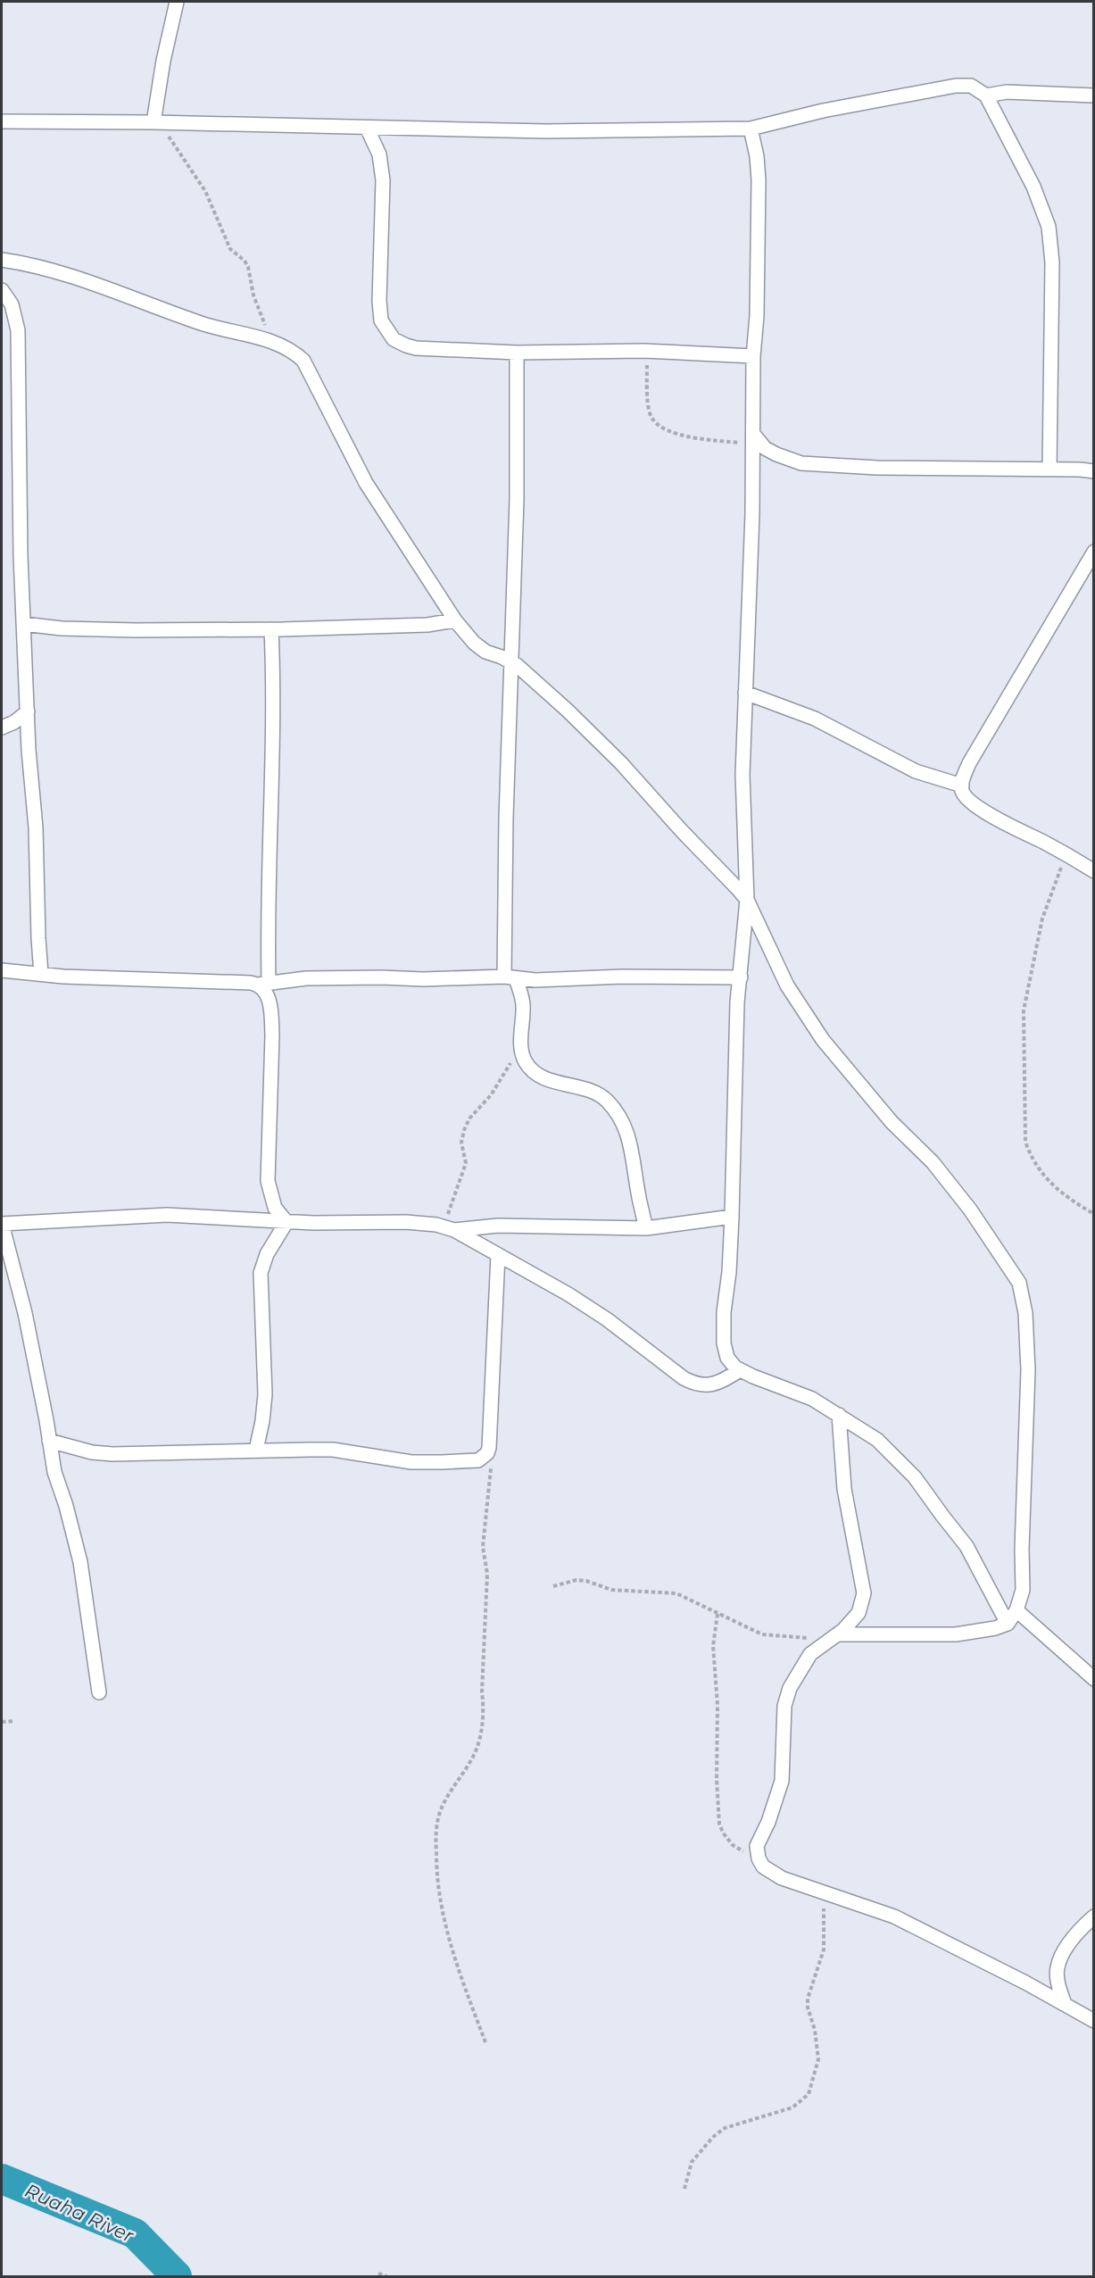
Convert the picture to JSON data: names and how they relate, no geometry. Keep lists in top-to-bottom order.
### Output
{
  "water": ["Ruaha River"]
}
